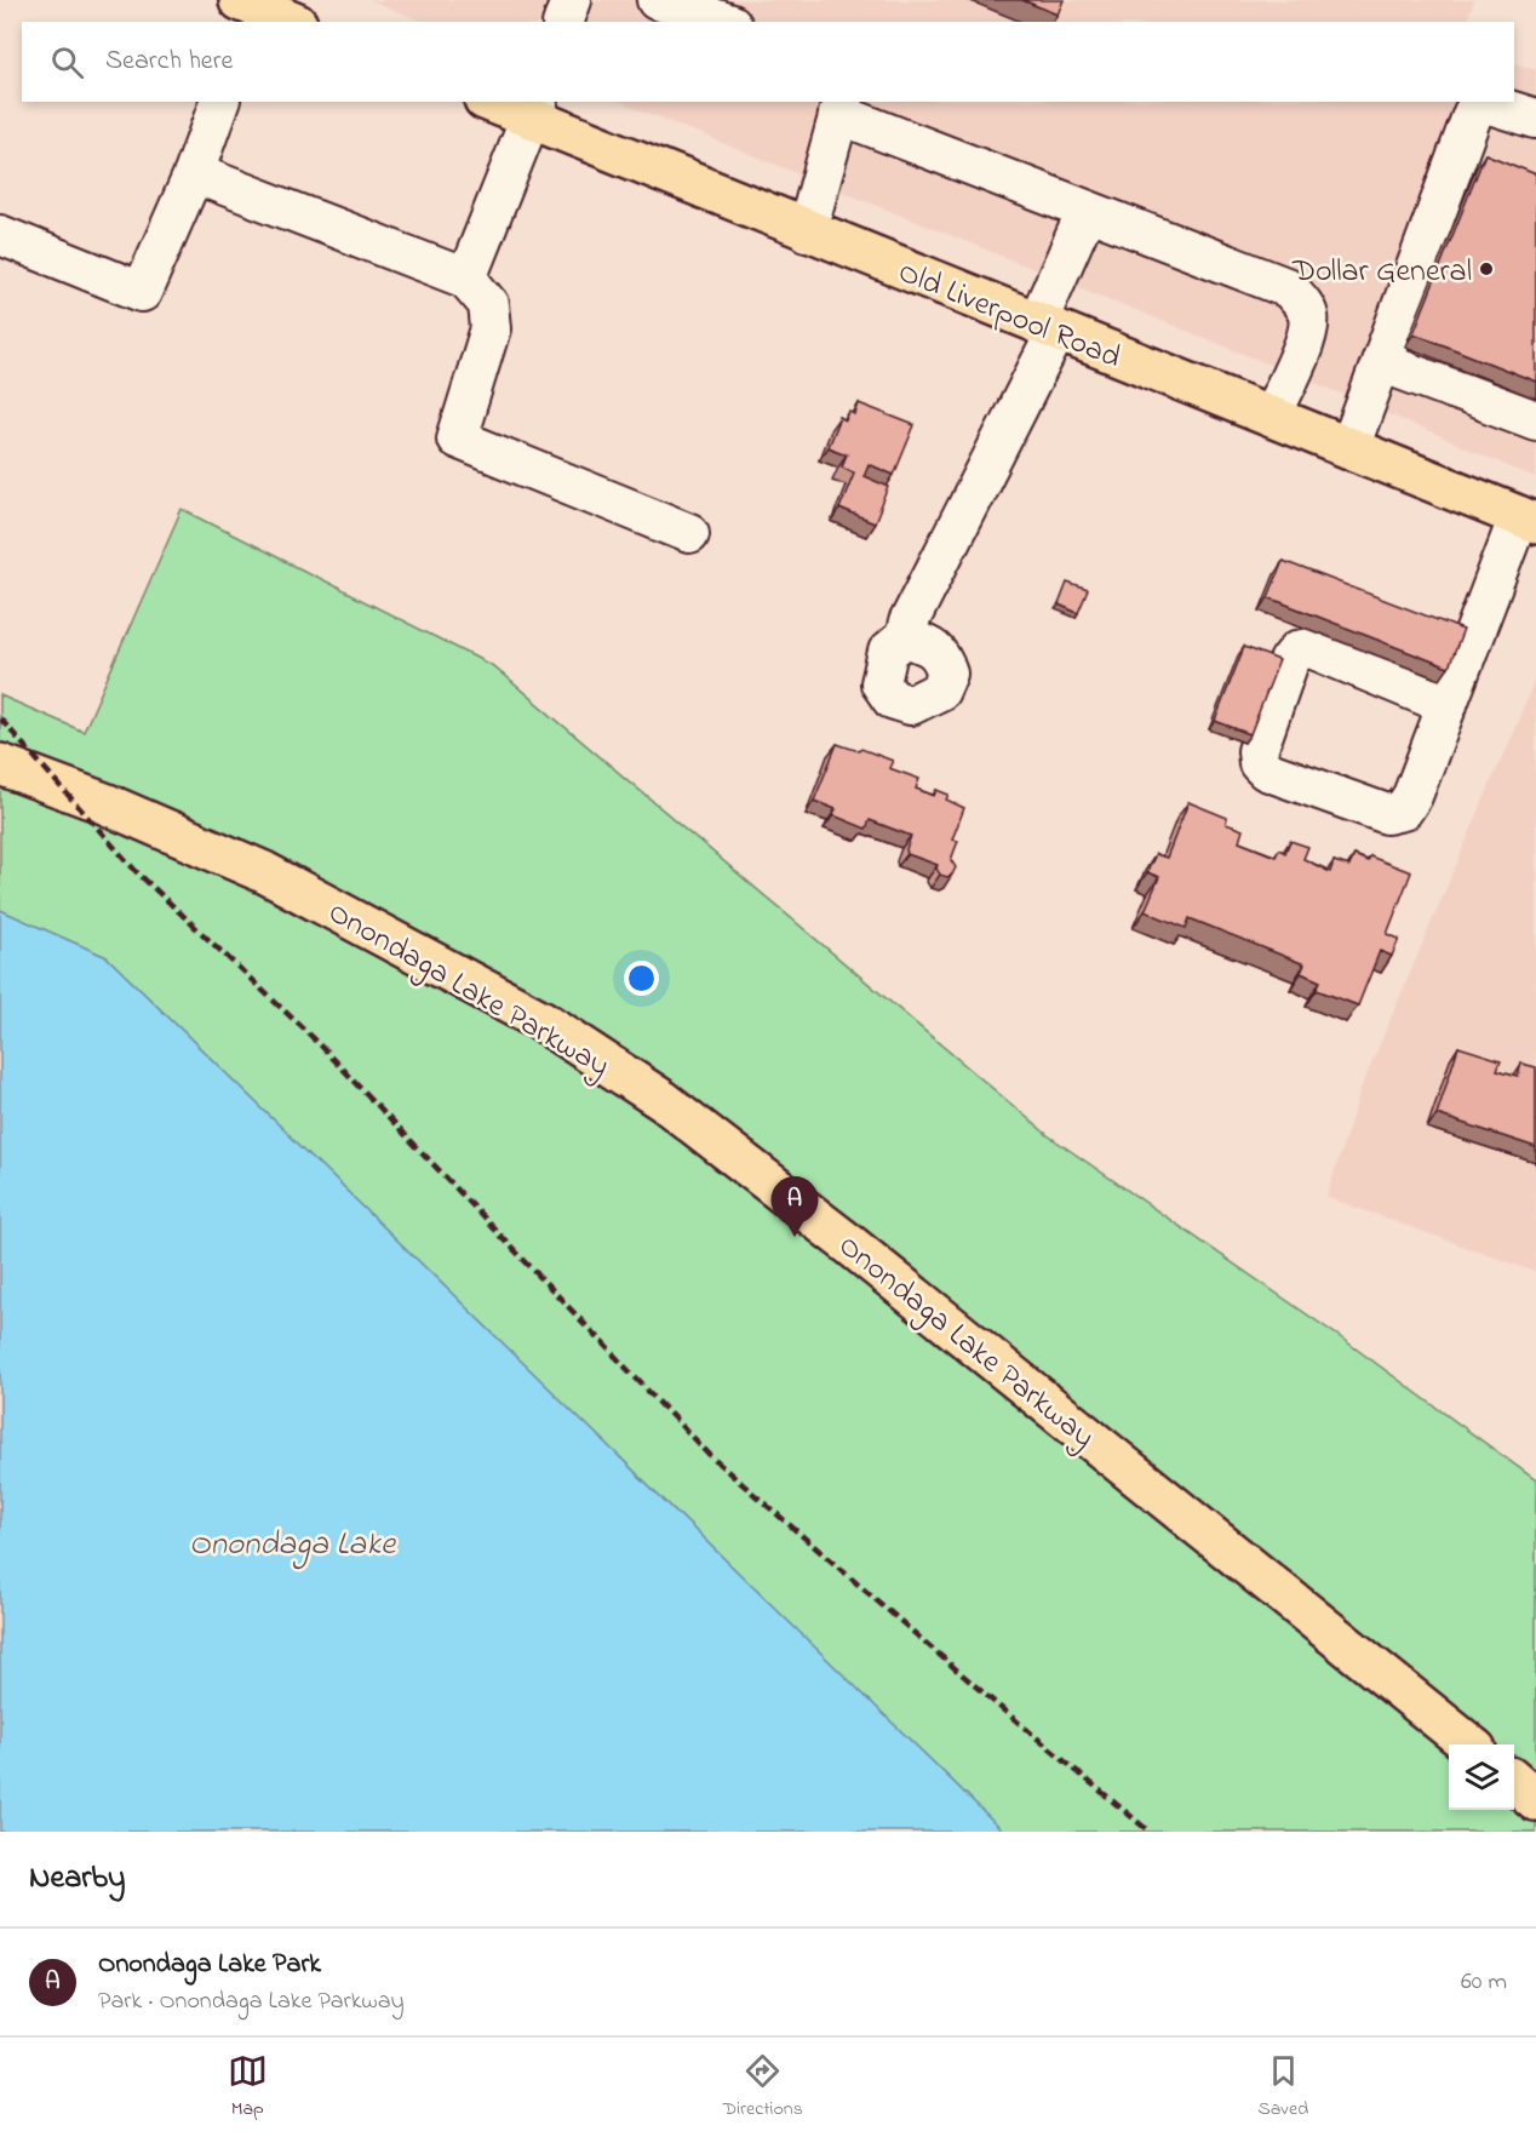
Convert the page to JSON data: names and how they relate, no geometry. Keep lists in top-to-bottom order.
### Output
{
  "streets": {
    "main road": ["Old Liverpool Road", "Onondaga Lake Parkway"]
  },
  "water": ["Onondaga Lake"],
  "places": ["Dollar General"],
  "page": {
    "search": "Search here",
    "pins": "A",
    "heading": "Nearby",
    "list": [
      {
        "mark": "A",
        "name": "Onondaga Lake Park",
        "note": "Park · Onondaga Lake Parkway",
        "value": "60 m"
      }
    ],
    "nav": ["Map", "Directions", "Saved"]
  }
}
